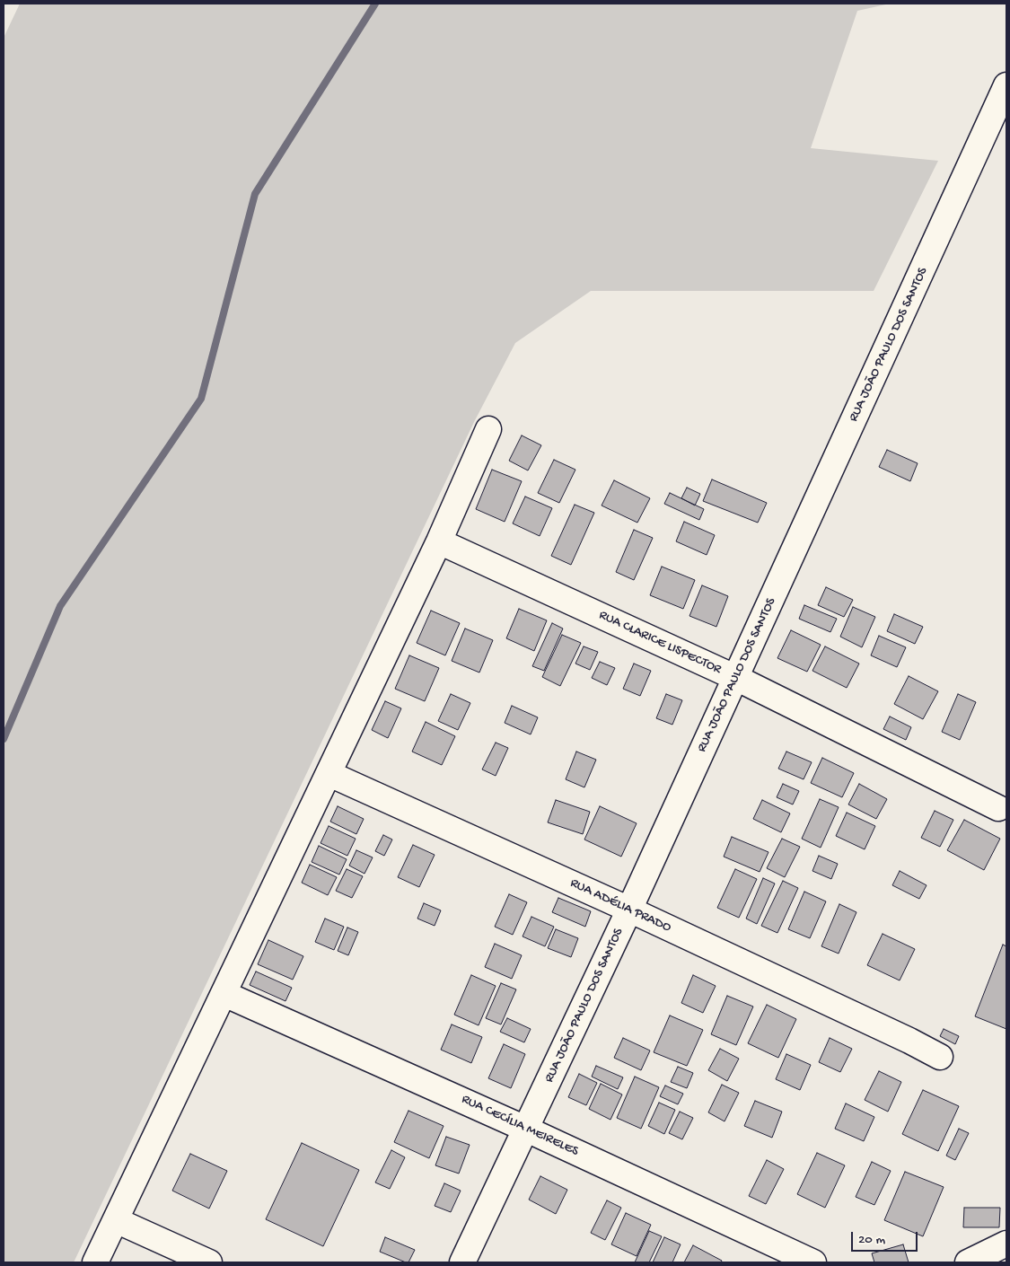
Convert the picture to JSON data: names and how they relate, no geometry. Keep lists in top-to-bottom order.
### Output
{
  "streets": {
    "street": [
      "RUA JOÃO PAULO DOS SANTOS",
      "RUA CLARICE LISPECTOR",
      "RUA ADÉLIA PRADO",
      "RUA CECÍLIA MEIRELES"
    ]
  },
  "crossings": [
    ["RUA JOÃO PAULO DOS SANTOS", "RUA CLARICE LISPECTOR"],
    ["RUA JOÃO PAULO DOS SANTOS", "RUA ADÉLIA PRADO"],
    ["RUA JOÃO PAULO DOS SANTOS", "RUA CECÍLIA MEIRELES"]
  ],
  "scale_bar": "20 m"
}
